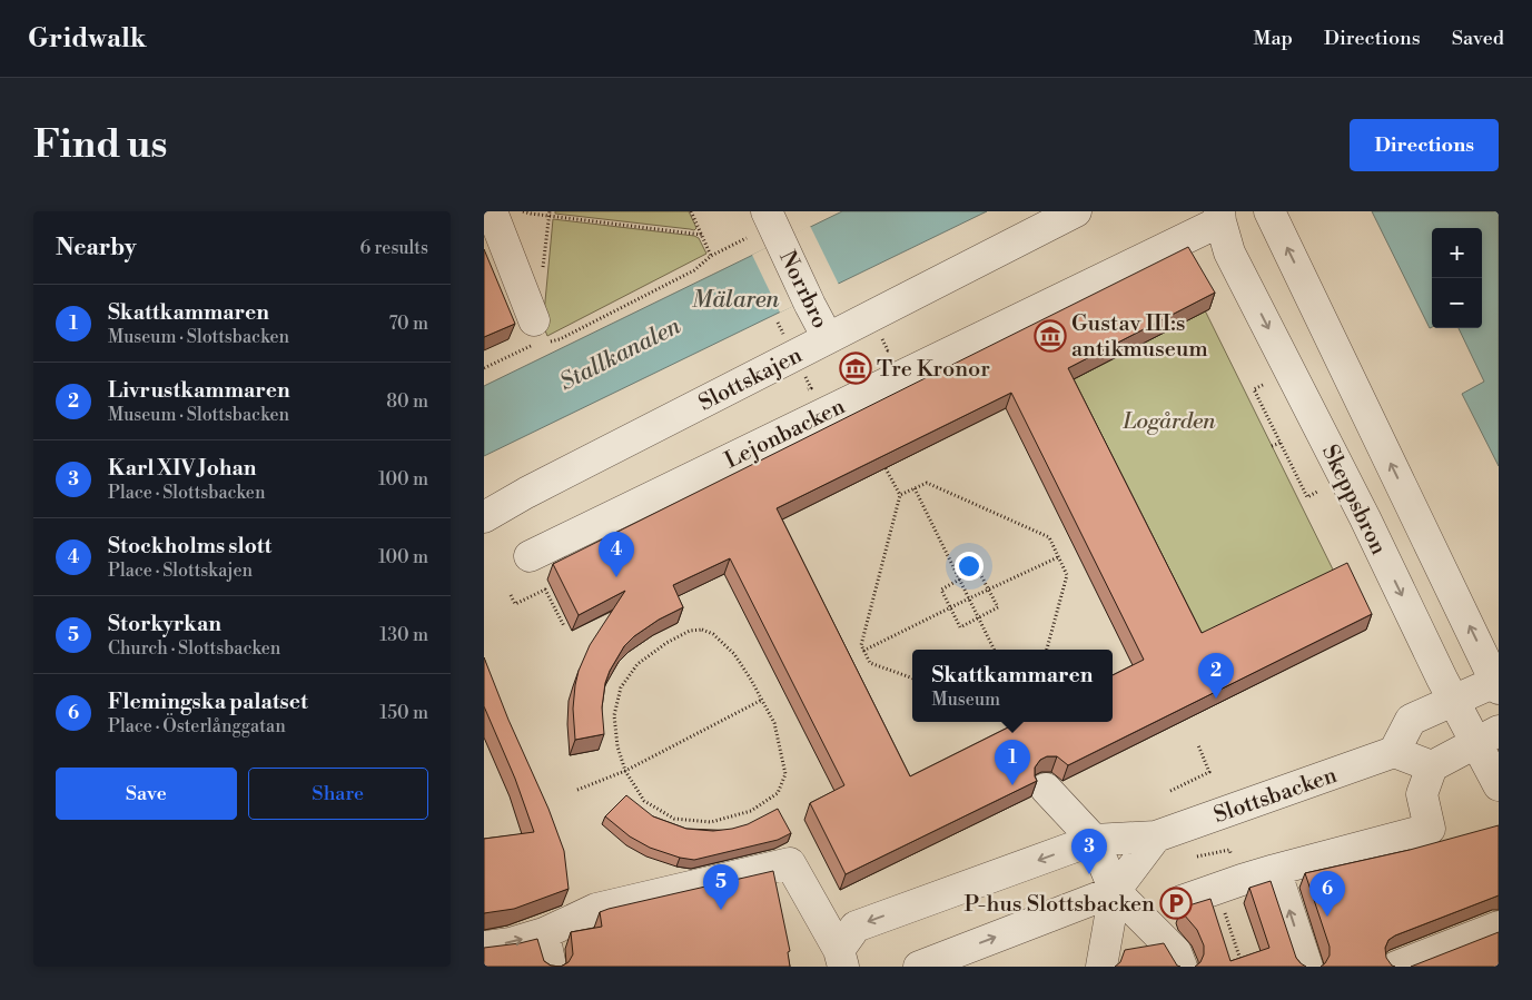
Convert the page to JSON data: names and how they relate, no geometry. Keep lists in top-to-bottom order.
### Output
{
  "streets": {
    "street": [
      "Norrbro",
      "Slottskajen",
      "Lejonbacken",
      "Skeppsbron",
      "Slottsbacken"
    ]
  },
  "crossings": [
    ["Norrbro", "Slottskajen"],
    ["Lejonbacken", "Skeppsbron"]
  ],
  "water": ["Mälaren", "Stallkanalen"],
  "parks": ["Logården"],
  "places": {
    "museum": ["Gustav III:s antikmuseum", "Tre Kronor"],
    "parking": ["P-hus Slottsbacken"]
  },
  "page": {
    "header": "Gridwalk",
    "nav": ["Map", "Directions", "Saved"],
    "buttons": [
      "Directions",
      ["Save", "Share"]
    ],
    "title": "Find us",
    "heading": ["Nearby", "6 results"],
    "map_buttons": ["+", "−"],
    "list": [
      {
        "mark": "1",
        "name": "Skattkammaren",
        "note": "Museum · Slottsbacken",
        "value": "70 m"
      },
      {
        "mark": "2",
        "name": "Livrustkammaren",
        "note": "Museum · Slottsbacken",
        "value": "80 m"
      },
      {
        "mark": "3",
        "name": "Karl XIV Johan",
        "note": "Place · Slottsbacken",
        "value": "100 m"
      },
      {
        "mark": "4",
        "name": "Stockholms slott",
        "note": "Place · Slottskajen",
        "value": "100 m"
      },
      {
        "mark": "5",
        "name": "Storkyrkan",
        "note": "Church · Slottsbacken",
        "value": "130 m"
      },
      {
        "mark": "6",
        "name": "Flemingska palatset",
        "note": "Place · Österlånggatan",
        "value": "150 m"
      }
    ],
    "pins": [
      "4",
      "2",
      "1",
      "3",
      "5",
      "6"
    ],
    "popup": ["Skattkammaren", "Museum"]
  }
}
